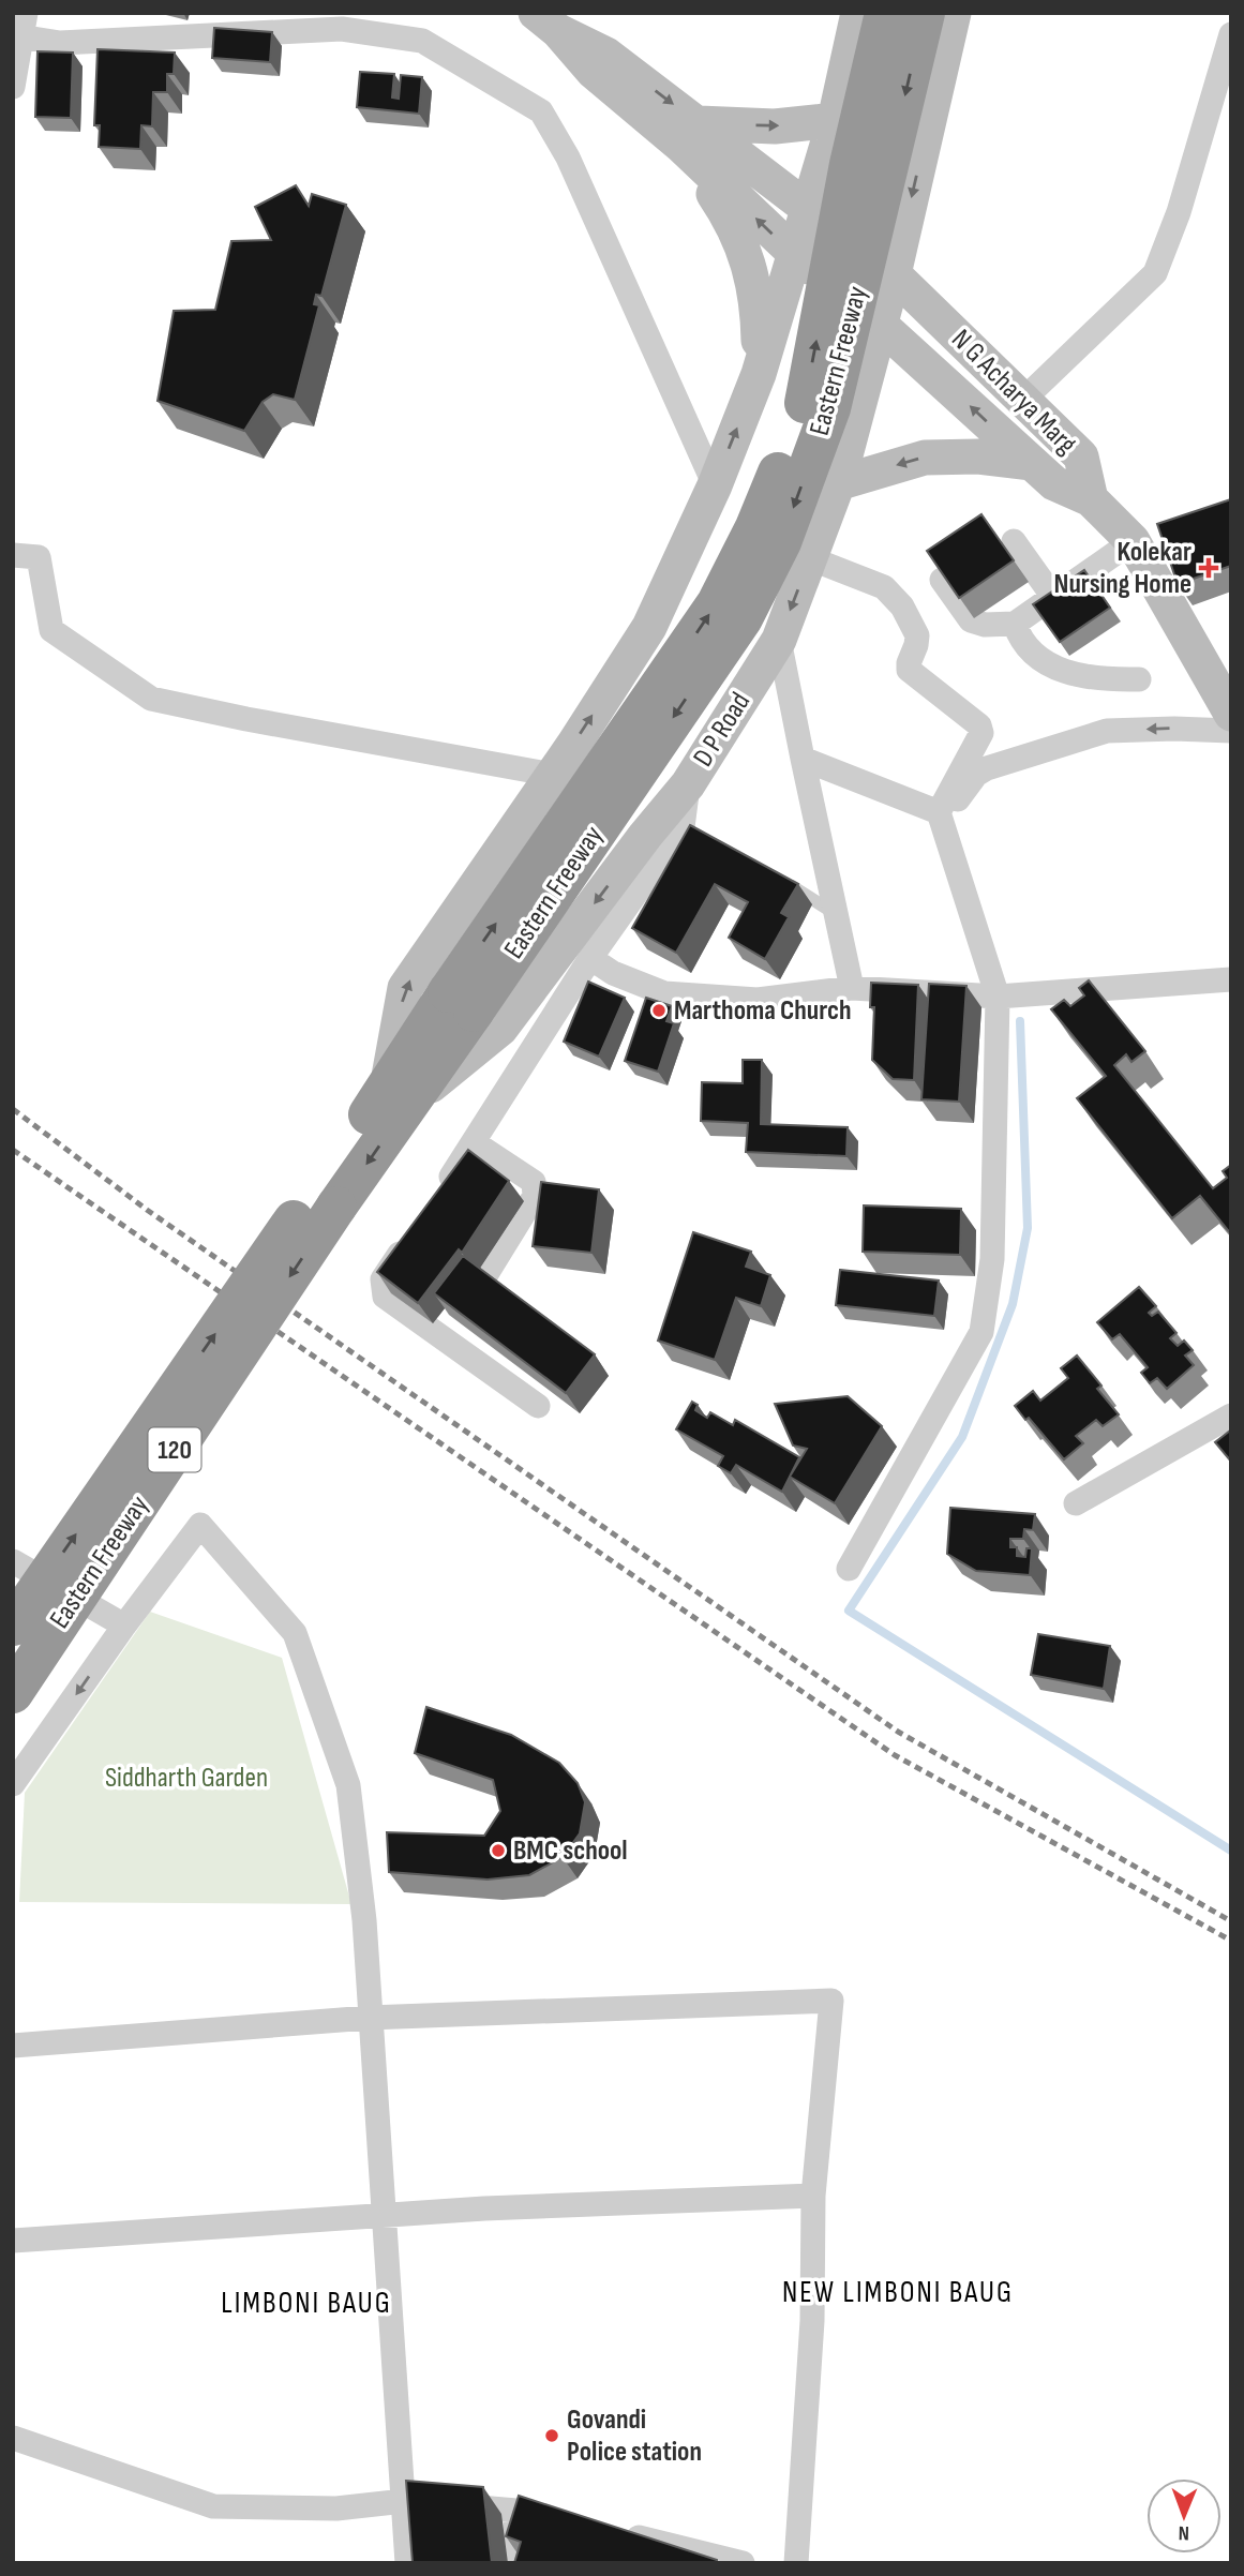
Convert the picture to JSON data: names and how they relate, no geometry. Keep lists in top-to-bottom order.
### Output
{
  "streets": {
    "highway": ["Eastern Freeway", "120"],
    "main road": ["N G Acharya Marg", "D P Road"]
  },
  "crossings": [
    ["Eastern Freeway", "D P Road"],
    ["N G Acharya Marg", "D P Road"]
  ],
  "districts": ["NEW LIMBONI BAUG", "LIMBONI BAUG"],
  "parks": ["Siddharth Garden"],
  "places": {
    "health": ["Kolekar Nursing Home"],
    "other": ["Marthoma Church", "BMC school", "Govandi Police station"]
  },
  "north": "bottom"
}
